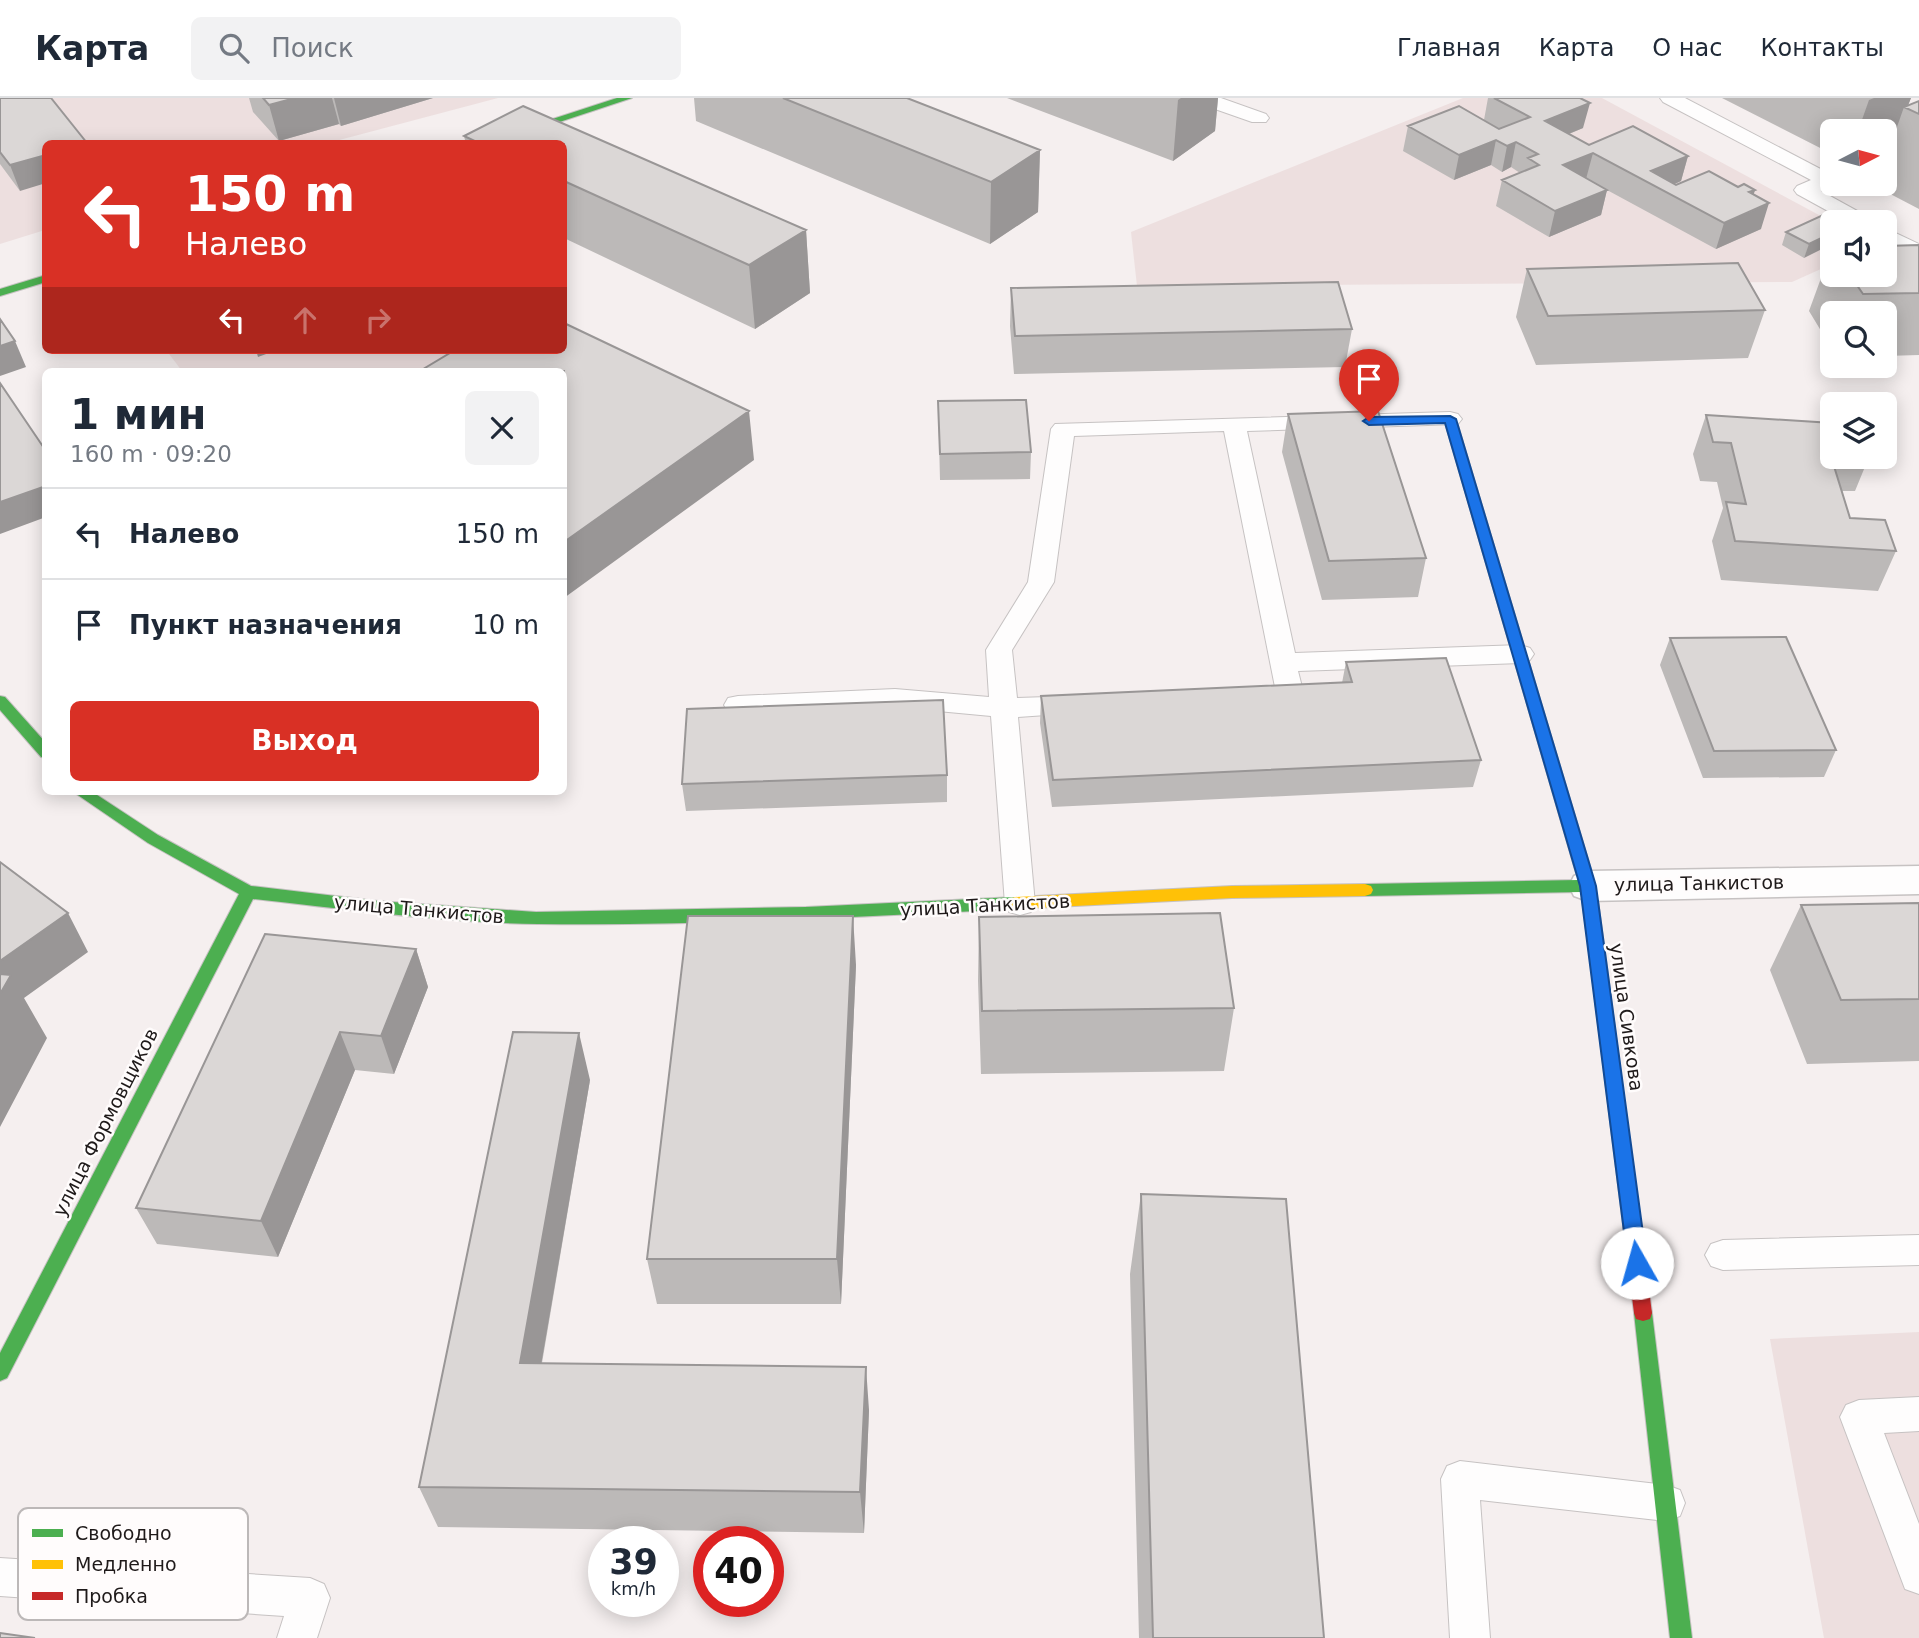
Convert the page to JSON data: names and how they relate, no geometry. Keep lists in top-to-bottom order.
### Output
{
  "streets": {
    "street": ["улица Танкистов", "улица Сивкова", "улица Формовщиков"]
  },
  "crossings": [
    ["улица Танкистов", "улица Сивкова"],
    ["улица Танкистов", "улица Формовщиков"]
  ],
  "legend": ["Свободно", "Медленно", "Пробка"],
  "north": "right",
  "page": {
    "header": "Карта",
    "search": "Поиск",
    "nav": [
      "Главная",
      "Карта",
      "О нас",
      "Контакты"
    ],
    "turn": ["150 m", "Налево"],
    "heading": ["1 мин", "160 m · 09:20"],
    "list": [
      {
        "name": "Налево",
        "value": "150 m"
      },
      {
        "name": "Пункт назначения",
        "value": "10 m"
      }
    ],
    "buttons": "Выход",
    "speed": "39 km/h",
    "limit": "40"
  }
}
